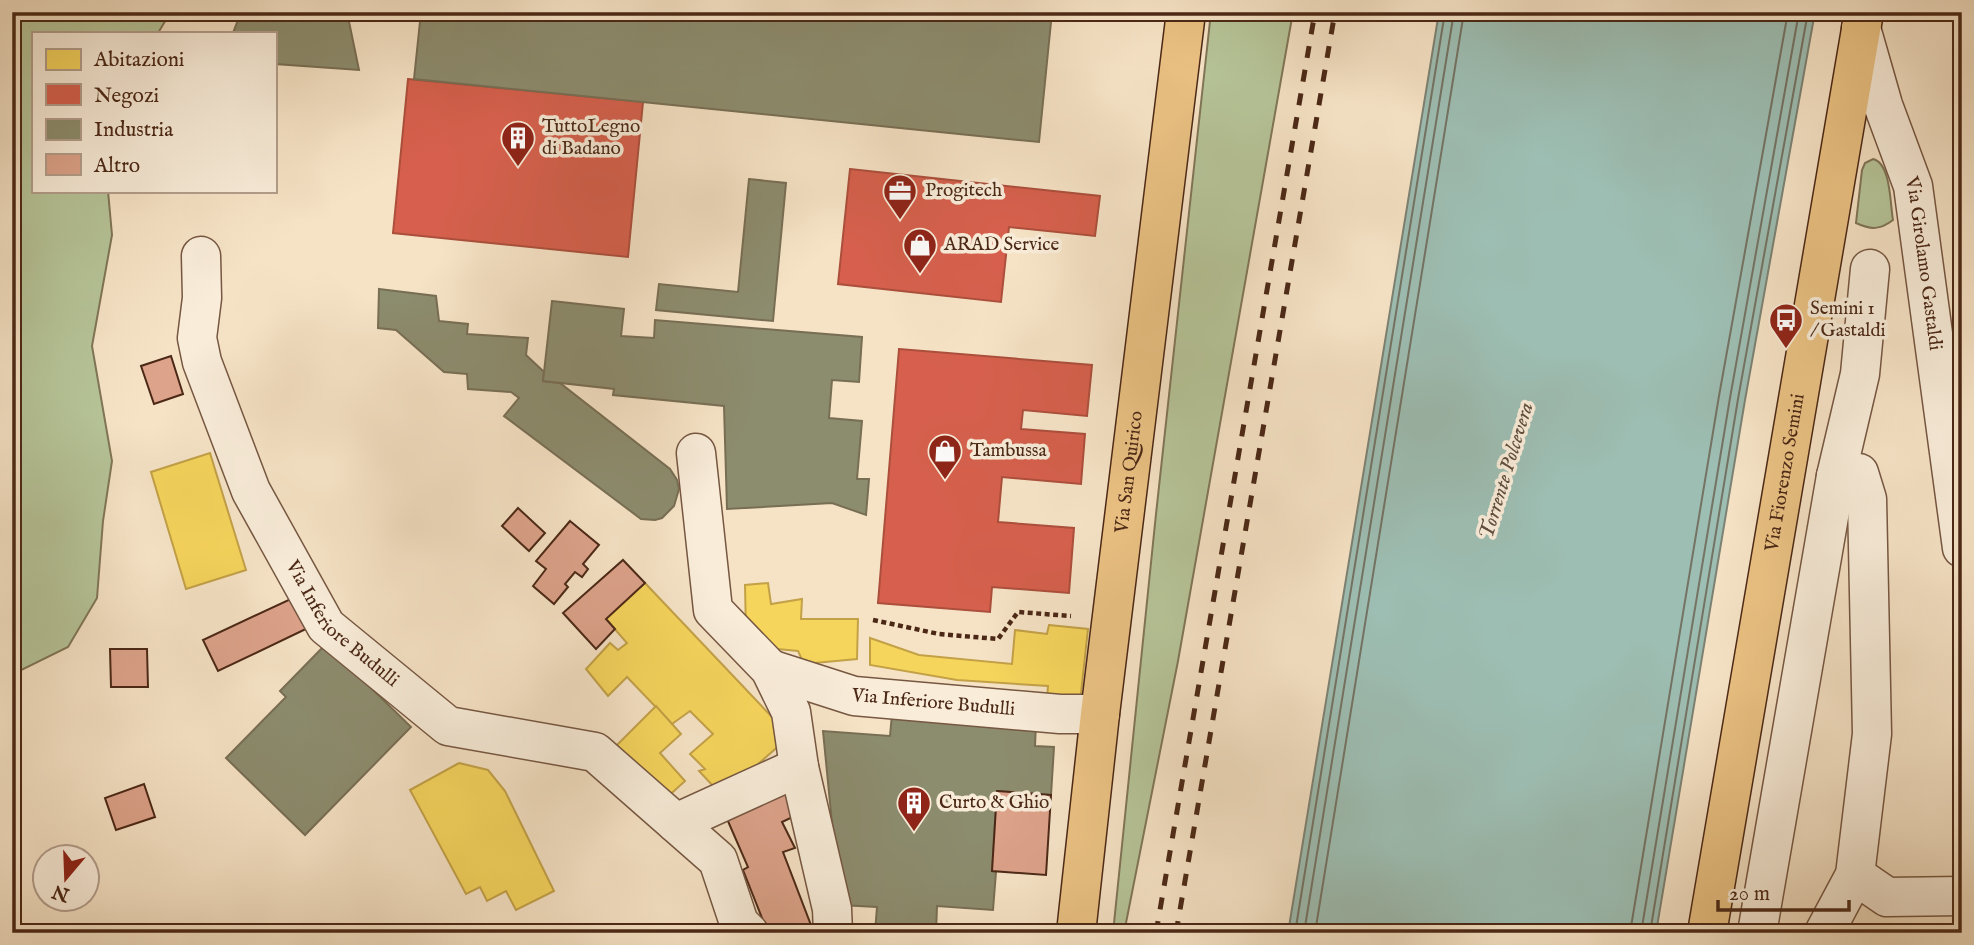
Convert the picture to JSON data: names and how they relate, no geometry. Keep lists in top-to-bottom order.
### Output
{
  "streets": {
    "main road": ["Via San Quirico", "Via Fiorenzo Semini"],
    "street": ["Via Girolamo Gastaldi", "Via Inferiore Budulli"]
  },
  "crossings": [
    ["Via Girolamo Gastaldi", "Via Fiorenzo Semini"],
    ["Via San Quirico", "Via Inferiore Budulli"]
  ],
  "water": ["Torrente Polcevera"],
  "places": {
    "building": ["TuttoLegno di Badano", "Curto & Ghio"],
    "office": ["Progitech"],
    "shop": ["ARAD Service", "Tambussa"],
    "bus stop": ["Semini 1 / Gastaldi"]
  },
  "legend": [
    "Abitazioni",
    "Negozi",
    "Industria",
    "Altro"
  ],
  "scale_bar": "20 m",
  "north": "bottom"
}
